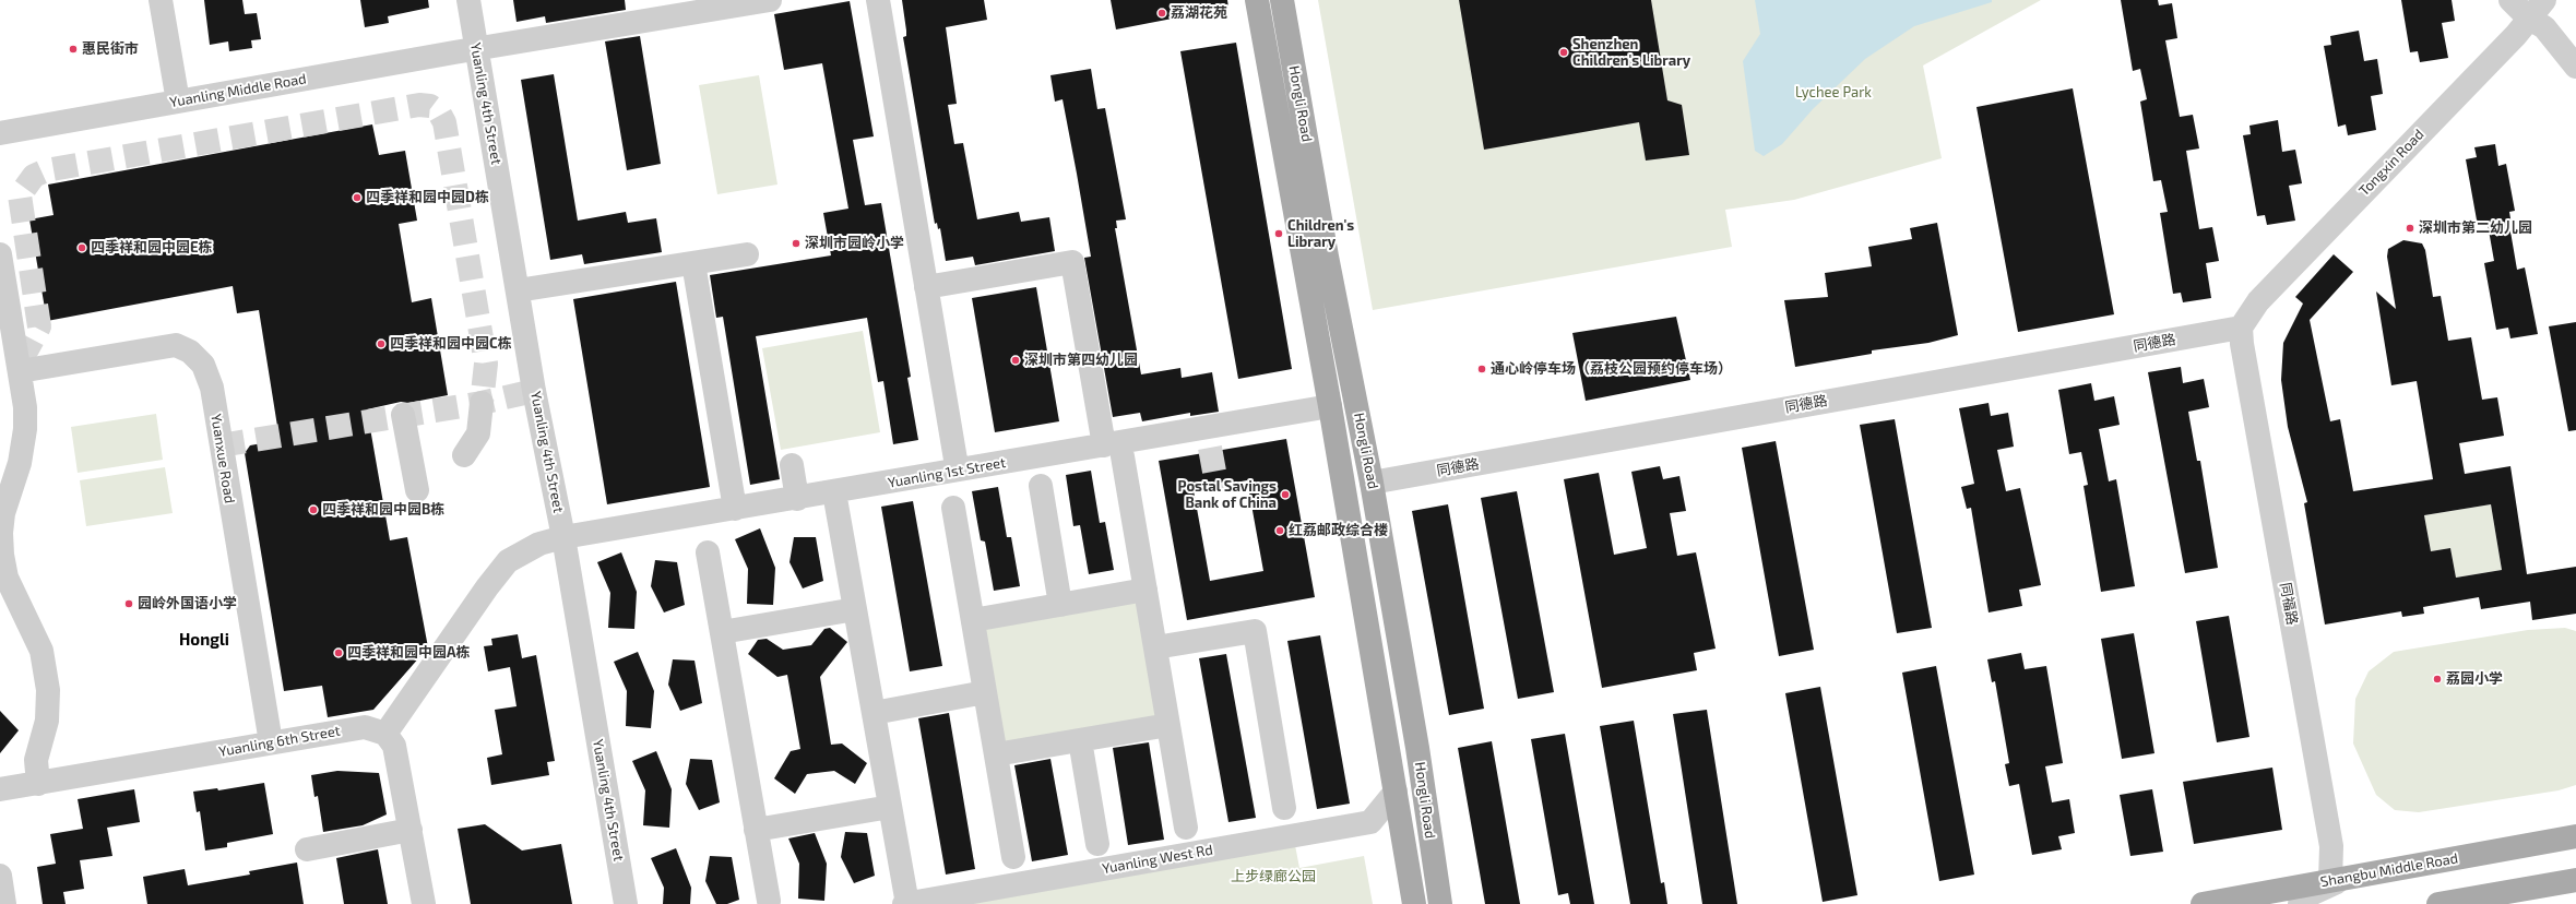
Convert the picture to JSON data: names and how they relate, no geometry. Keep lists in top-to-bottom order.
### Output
{
  "streets": {
    "main road": ["Hongli Road", "Shangbu Middle Road"],
    "street": [
      "Yuanling Middle Road",
      "Yuanling 4th Street",
      "Tongxin Road",
      "同德路",
      "Yuanxue Road",
      "Yuanling 1st Street",
      "同福路",
      "Yuanling 6th Street",
      "Yuanling West Rd"
    ]
  },
  "crossings": [
    ["Yuanling Middle Road", "Yuanling 4th Street"],
    ["Yuanling 4th Street", "Yuanling 1st Street"],
    ["Hongli Road", "同德路"],
    ["Hongli Road", "Yuanling 1st Street"],
    ["Hongli Road", "Yuanling West Rd"],
    ["Tongxin Road", "同德路"],
    ["Tongxin Road", "同福路"],
    ["同德路", "同福路"],
    ["Yuanxue Road", "Yuanling 6th Street"],
    ["Yuanling 1st Street", "Yuanling 6th Street"],
    ["同福路", "Shangbu Middle Road"]
  ],
  "districts": ["Hongli"],
  "parks": ["Lychee Park", "上步绿廊公园"],
  "places": [
    "荔湖花苑",
    "惠民街市",
    "Shenzhen Children's Library",
    "四季祥和园中园D栋",
    "深圳市第二幼儿园",
    "Children's Library",
    "深圳市园岭小学",
    "四季祥和园中园E栋",
    "四季祥和园中园C栋",
    "深圳市第四幼儿园",
    "通心岭停车场（荔枝公园预约停车场）",
    "Postal Savings Bank of China",
    "四季祥和园中园B栋",
    "红荔邮政综合楼",
    "园岭外国语小学",
    "四季祥和园中园A栋",
    "荔园小学"
  ]
}
